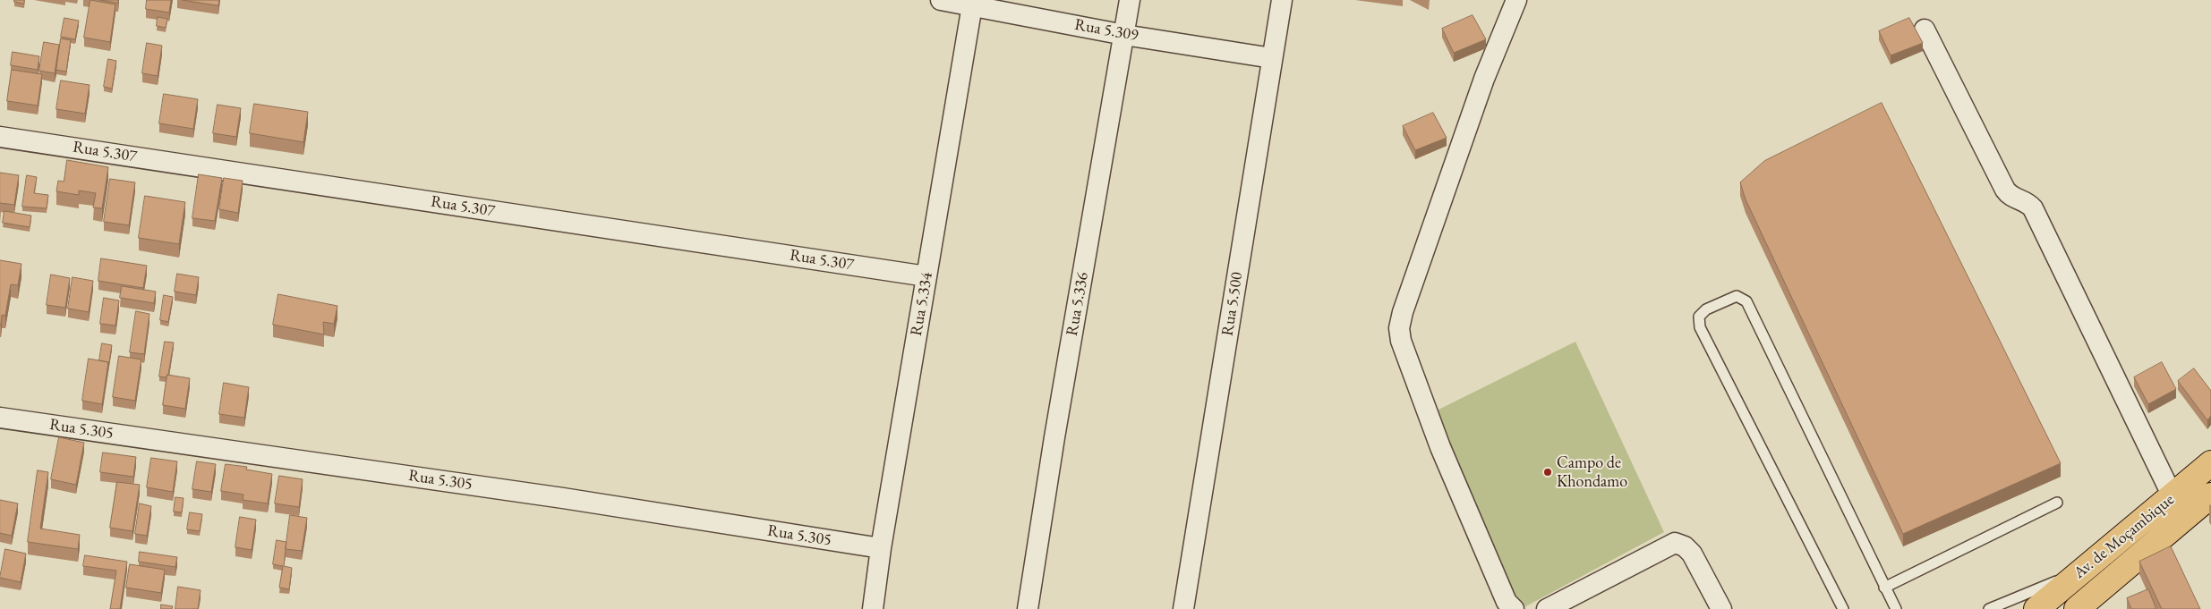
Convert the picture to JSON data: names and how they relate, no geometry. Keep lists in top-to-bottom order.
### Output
{
  "streets": {
    "highway": ["Av. de Moçambique"],
    "street": [
      "Rua 5.309",
      "Rua 5.307",
      "Rua 5.334",
      "Rua 5.336",
      "Rua 5.500",
      "Rua 5.305"
    ]
  },
  "crossings": [
    ["Rua 5.309", "Rua 5.334"],
    ["Rua 5.309", "Rua 5.336"],
    ["Rua 5.309", "Rua 5.500"],
    ["Rua 5.307", "Rua 5.334"],
    ["Rua 5.334", "Rua 5.305"]
  ],
  "places": ["Campo de Khondamo"]
}
